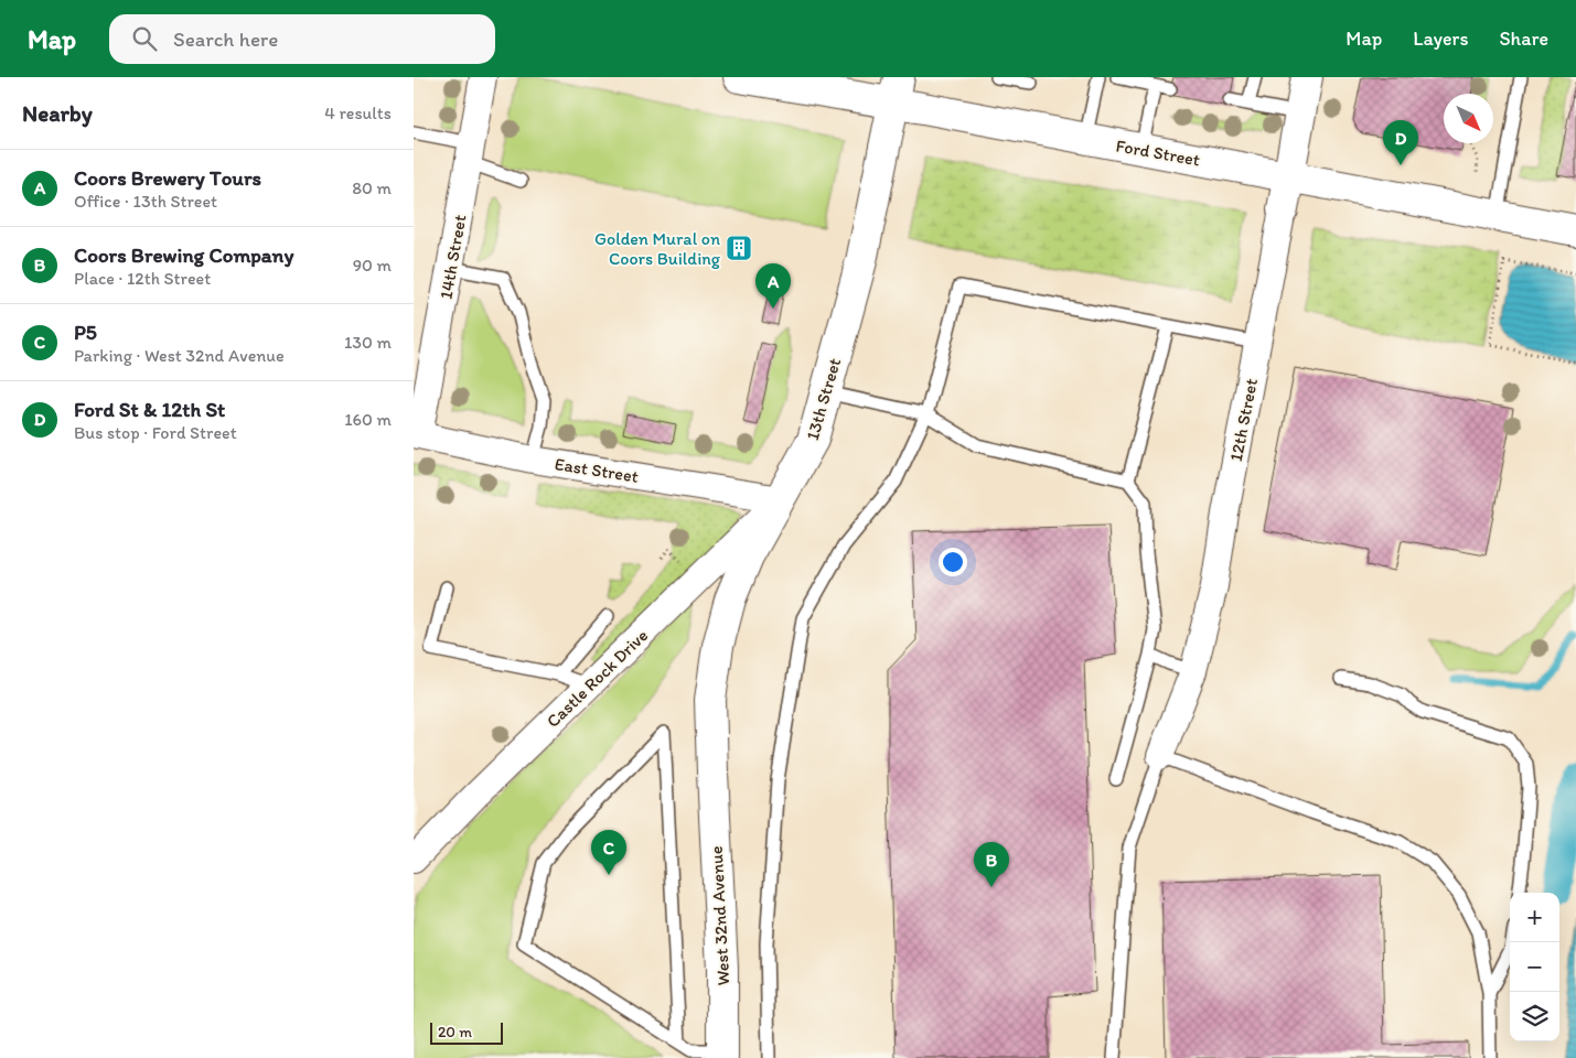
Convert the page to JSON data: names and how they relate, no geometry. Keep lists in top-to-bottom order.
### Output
{
  "streets": {
    "street": [
      "Ford Street",
      "14th Street",
      "13th Street",
      "12th Street",
      "East Street",
      "Castle Rock Drive",
      "West 32nd Avenue"
    ]
  },
  "crossings": [
    ["Ford Street", "13th Street"],
    ["Ford Street", "12th Street"],
    ["14th Street", "East Street"],
    ["13th Street", "East Street"],
    ["13th Street", "Castle Rock Drive"],
    ["13th Street", "West 32nd Avenue"],
    ["East Street", "Castle Rock Drive"]
  ],
  "places": {
    "building": ["Golden Mural on Coors Building"]
  },
  "scale_bar": "20 m",
  "north": "bottom right",
  "page": {
    "header": "Map",
    "search": "Search here",
    "nav": ["Map", "Layers", "Share"],
    "heading": ["Nearby", "4 results"],
    "pins": [
      "D",
      "A",
      "C",
      "B"
    ],
    "list": [
      {
        "mark": "A",
        "name": "Coors Brewery Tours",
        "note": "Office · 13th Street",
        "value": "80 m"
      },
      {
        "mark": "B",
        "name": "Coors Brewing Company",
        "note": "Place · 12th Street",
        "value": "90 m"
      },
      {
        "mark": "C",
        "name": "P5",
        "note": "Parking · West 32nd Avenue",
        "value": "130 m"
      },
      {
        "mark": "D",
        "name": "Ford St & 12th St",
        "note": "Bus stop · Ford Street",
        "value": "160 m"
      }
    ],
    "map_buttons": ["+", "−"],
    "scale": "20 m"
  }
}
